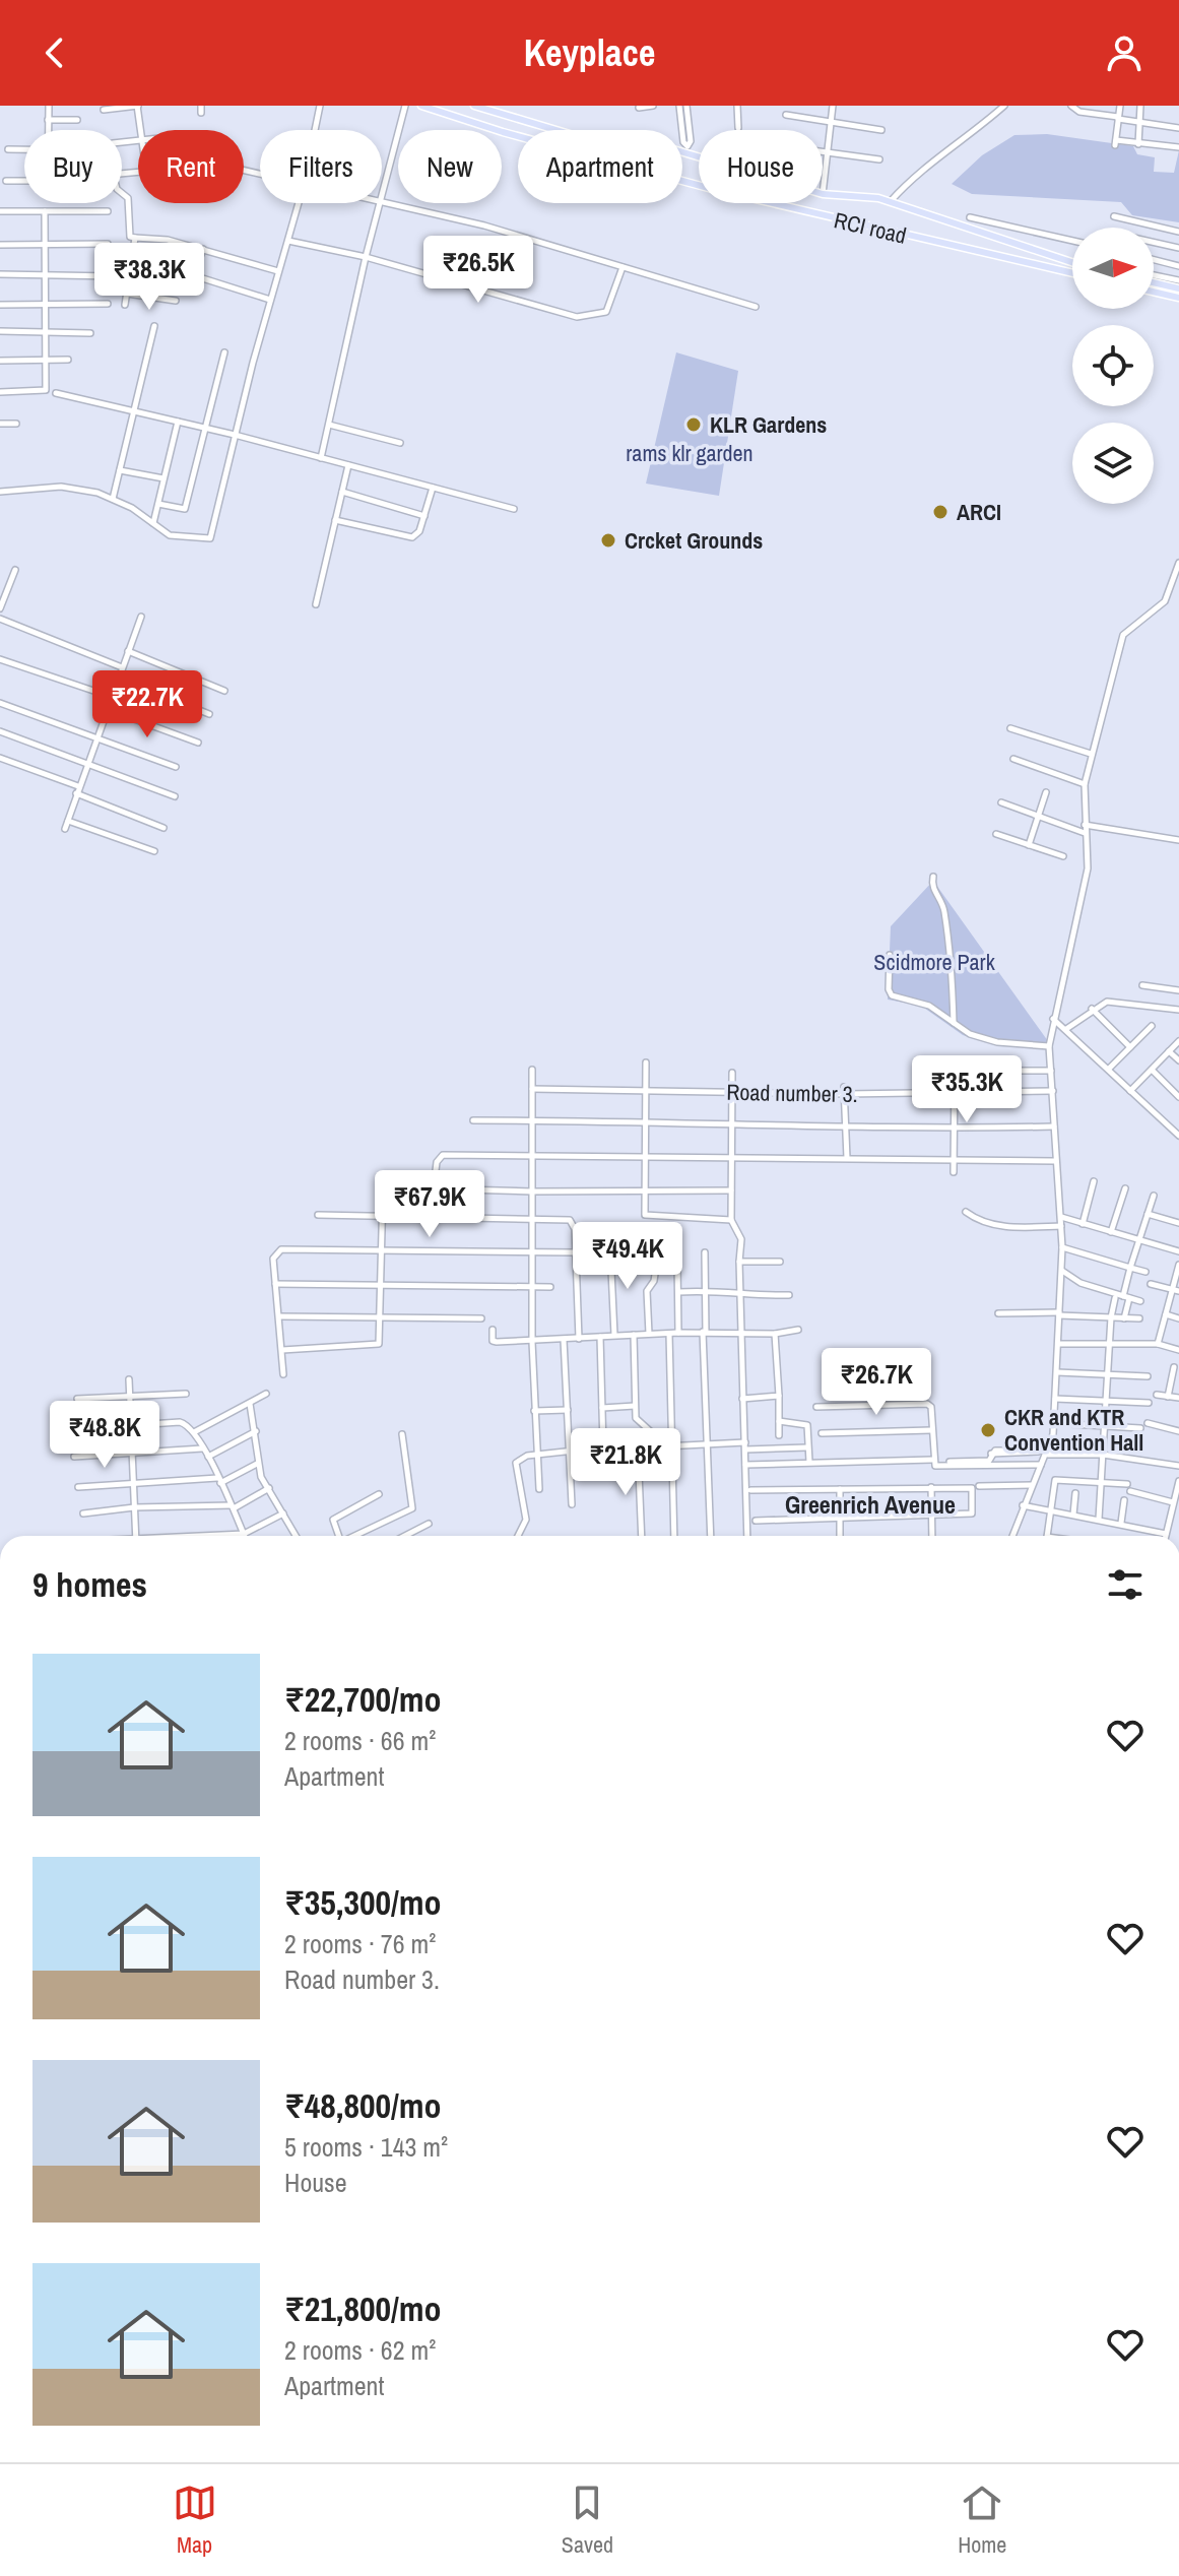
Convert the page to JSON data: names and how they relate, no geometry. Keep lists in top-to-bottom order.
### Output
{
  "streets": {
    "main road": ["RCI road"],
    "street": ["Road number 3."]
  },
  "districts": ["Greenrich Avenue"],
  "parks": ["rams klr garden", "Scidmore Park"],
  "places": [
    "KLR Gardens",
    "ARCI",
    "Crcket Grounds",
    "CKR and KTR Convention Hall"
  ],
  "north": "right",
  "page": {
    "header": "Keyplace",
    "chip": [
      "Buy",
      "Rent",
      "Filters",
      "New",
      "Apartment",
      "House"
    ],
    "price": [
      "₹26.5K",
      "₹38.3K",
      "₹22.7K",
      "₹35.3K",
      "₹67.9K",
      "₹49.4K",
      "₹26.7K",
      "₹48.8K",
      "₹21.8K"
    ],
    "heading": "9 homes",
    "list": [
      {
        "name": "₹22,700/mo",
        "note": "2 rooms · 66 m² · Apartment"
      },
      {
        "name": "₹35,300/mo",
        "note": "2 rooms · 76 m² · Road number 3."
      },
      {
        "name": "₹48,800/mo",
        "note": "5 rooms · 143 m² · House"
      },
      {
        "name": "₹21,800/mo",
        "note": "2 rooms · 62 m² · Apartment"
      }
    ],
    "tabs": ["Map", "Saved", "Home"]
  }
}
